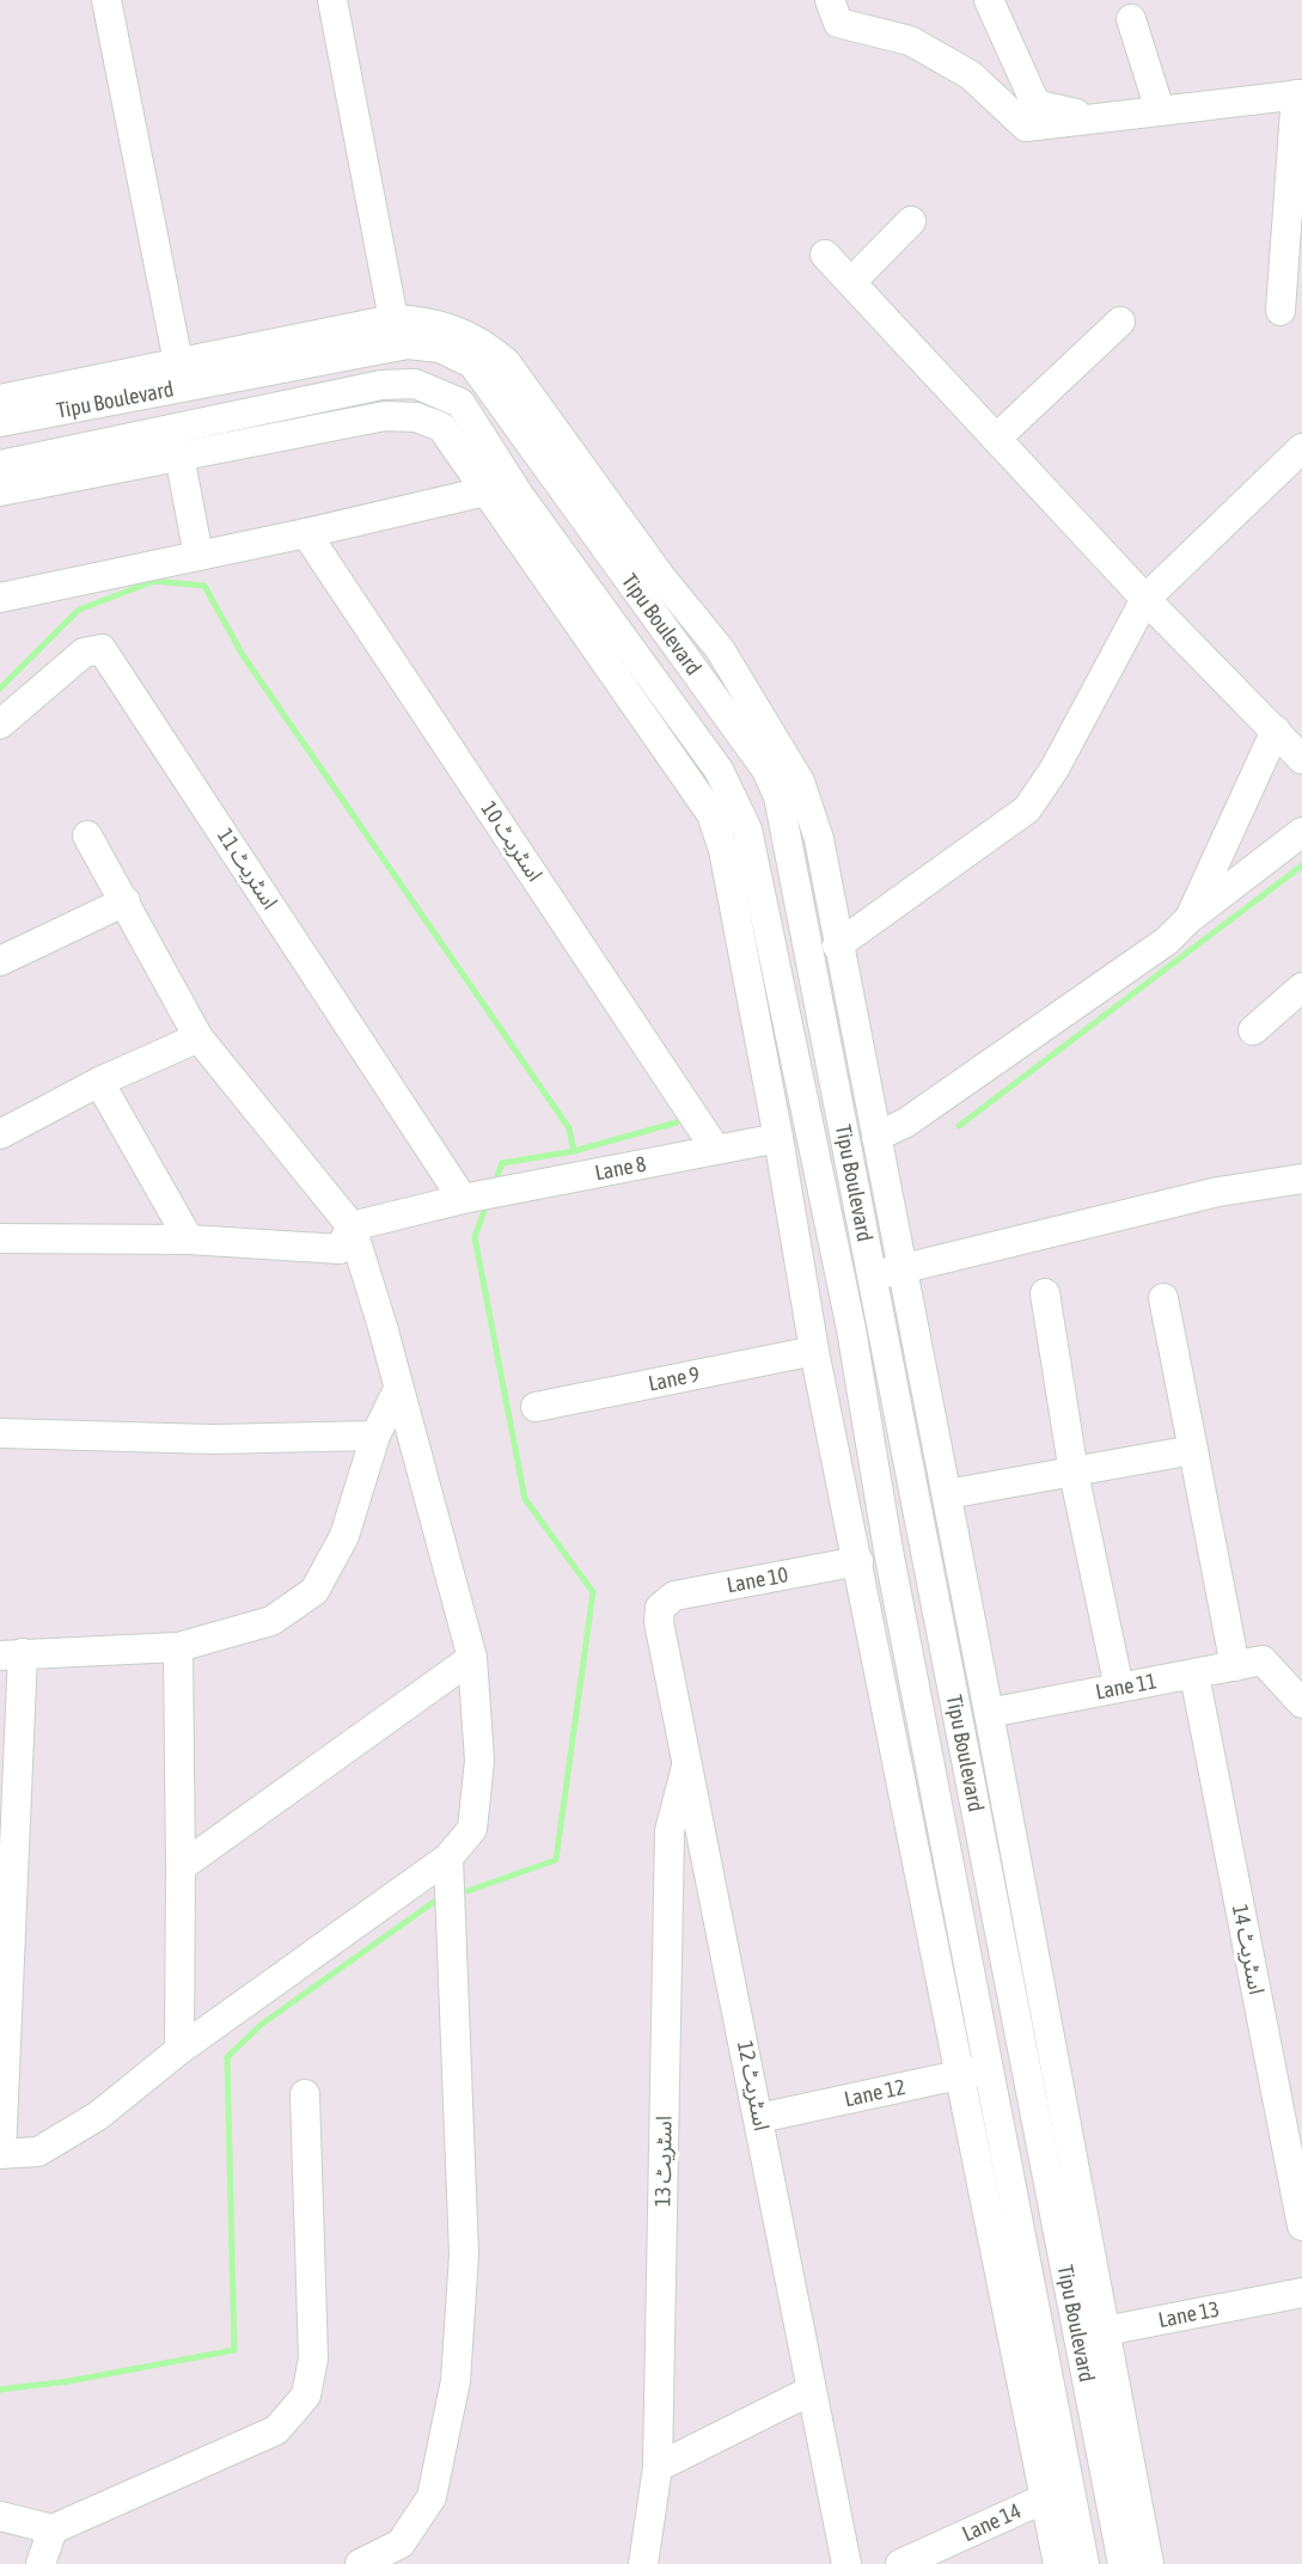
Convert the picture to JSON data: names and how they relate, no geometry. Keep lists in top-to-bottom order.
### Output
{
  "streets": {
    "street": [
      "Tipu Boulevard",
      "اسٹریٹ 10",
      "اسٹریٹ 11",
      "Lane 8",
      "Lane 9",
      "Lane 10",
      "Lane 11",
      "اسٹریٹ 14",
      "اسٹریٹ 12",
      "Lane 12",
      "اسٹریٹ 13",
      "Lane 13",
      "Lane 14"
    ]
  },
  "crossings": [
    ["Tipu Boulevard", "Lane 12"],
    ["Tipu Boulevard", "Lane 13"],
    ["اسٹریٹ 10", "Lane 8"],
    ["اسٹریٹ 11", "Lane 8"],
    ["Lane 10", "اسٹریٹ 12"],
    ["Lane 11", "اسٹریٹ 14"],
    ["اسٹریٹ 12", "Lane 12"],
    ["اسٹریٹ 12", "اسٹریٹ 13"]
  ]
}
